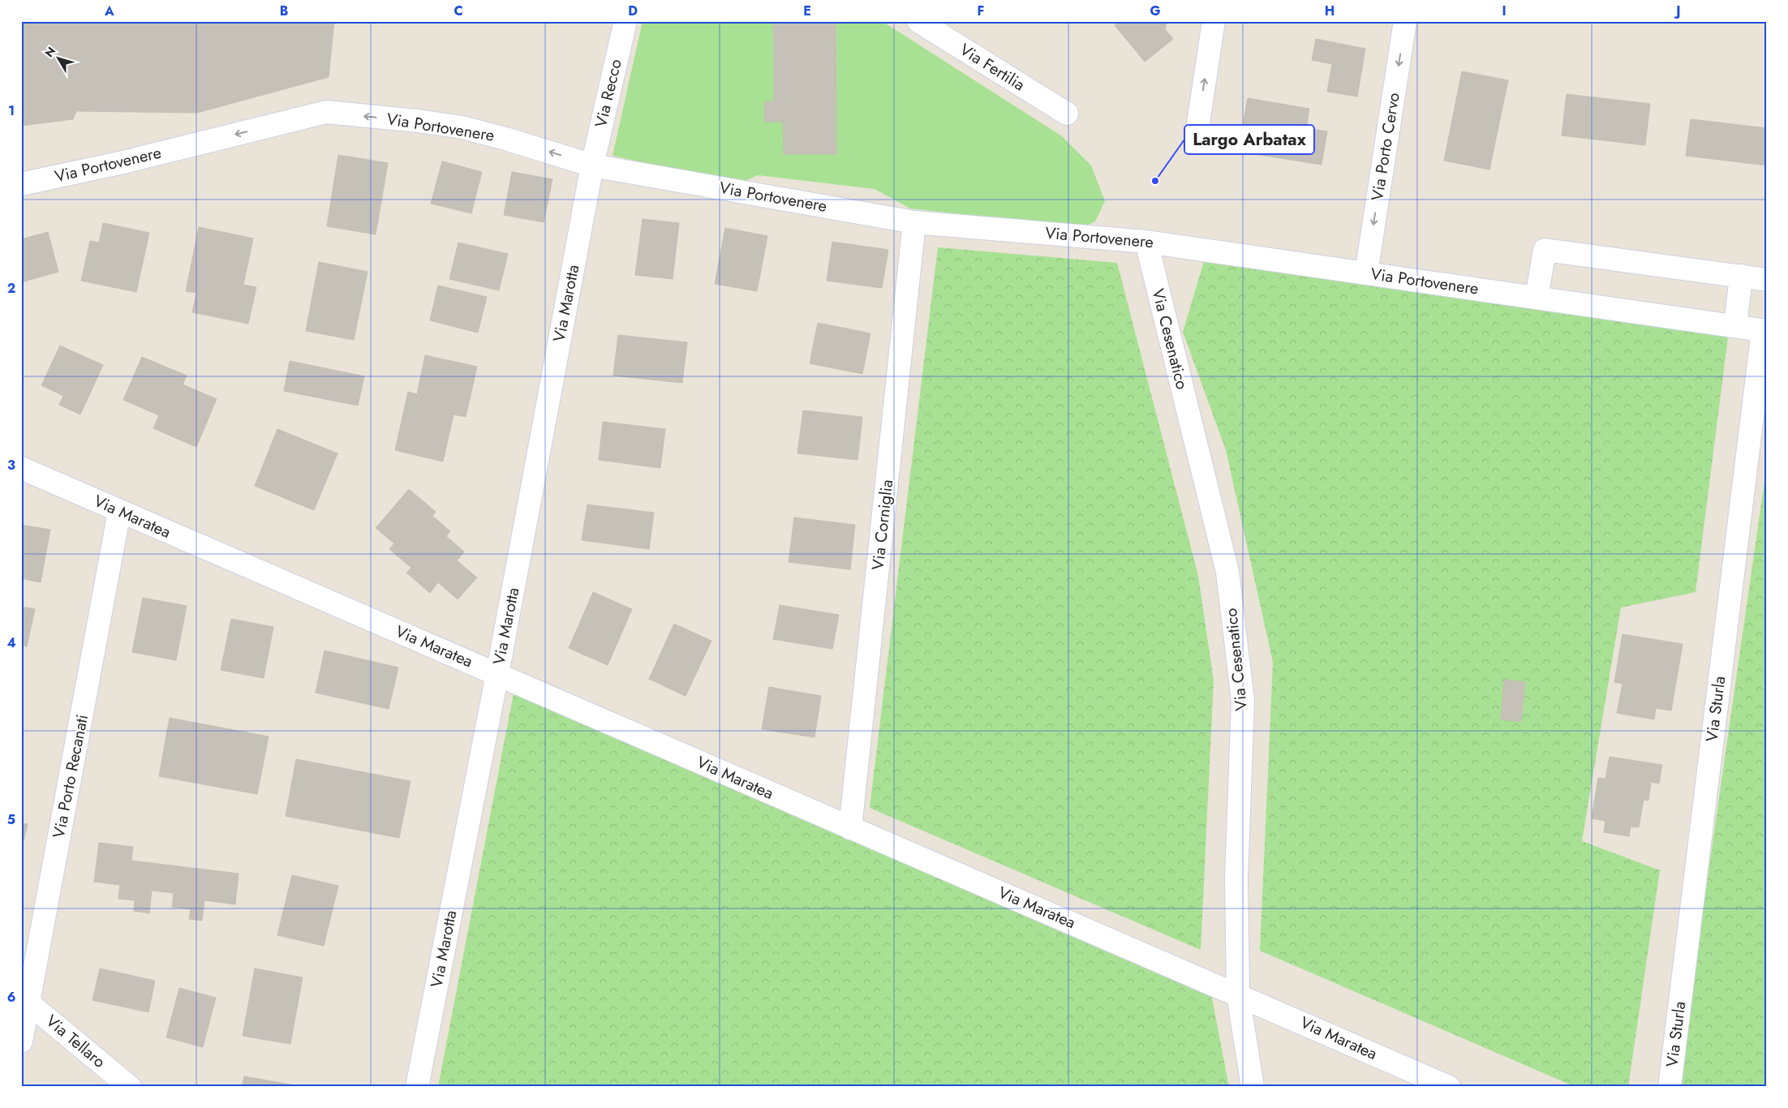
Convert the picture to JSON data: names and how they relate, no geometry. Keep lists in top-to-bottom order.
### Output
{
  "streets": {
    "street": [
      "Via Fertilia",
      "Via Recco",
      "Via Portovenere",
      "Via Porto Cervo",
      "Via Marotta",
      "Via Cesenatico",
      "Via Maratea",
      "Via Corniglia",
      "Via Sturla",
      "Via Porto Recanati",
      "Via Tellaro"
    ]
  },
  "crossings": [
    ["Via Recco", "Via Portovenere"],
    ["Via Recco", "Via Marotta"],
    ["Via Portovenere", "Via Porto Cervo"],
    ["Via Portovenere", "Via Marotta"],
    ["Via Portovenere", "Via Cesenatico"],
    ["Via Portovenere", "Via Corniglia"],
    ["Via Portovenere", "Via Sturla"],
    ["Via Marotta", "Via Maratea"],
    ["Via Cesenatico", "Via Maratea"],
    ["Via Maratea", "Via Corniglia"],
    ["Via Maratea", "Via Porto Recanati"],
    ["Via Porto Recanati", "Via Tellaro"]
  ],
  "places": ["Largo Arbatax"],
  "north": "top left",
  "grid": {
    "columns": [
      "A",
      "B",
      "C",
      "D",
      "E",
      "F",
      "G",
      "H",
      "I",
      "J"
    ],
    "rows": [
      "1",
      "2",
      "3",
      "4",
      "5",
      "6"
    ]
  }
}
